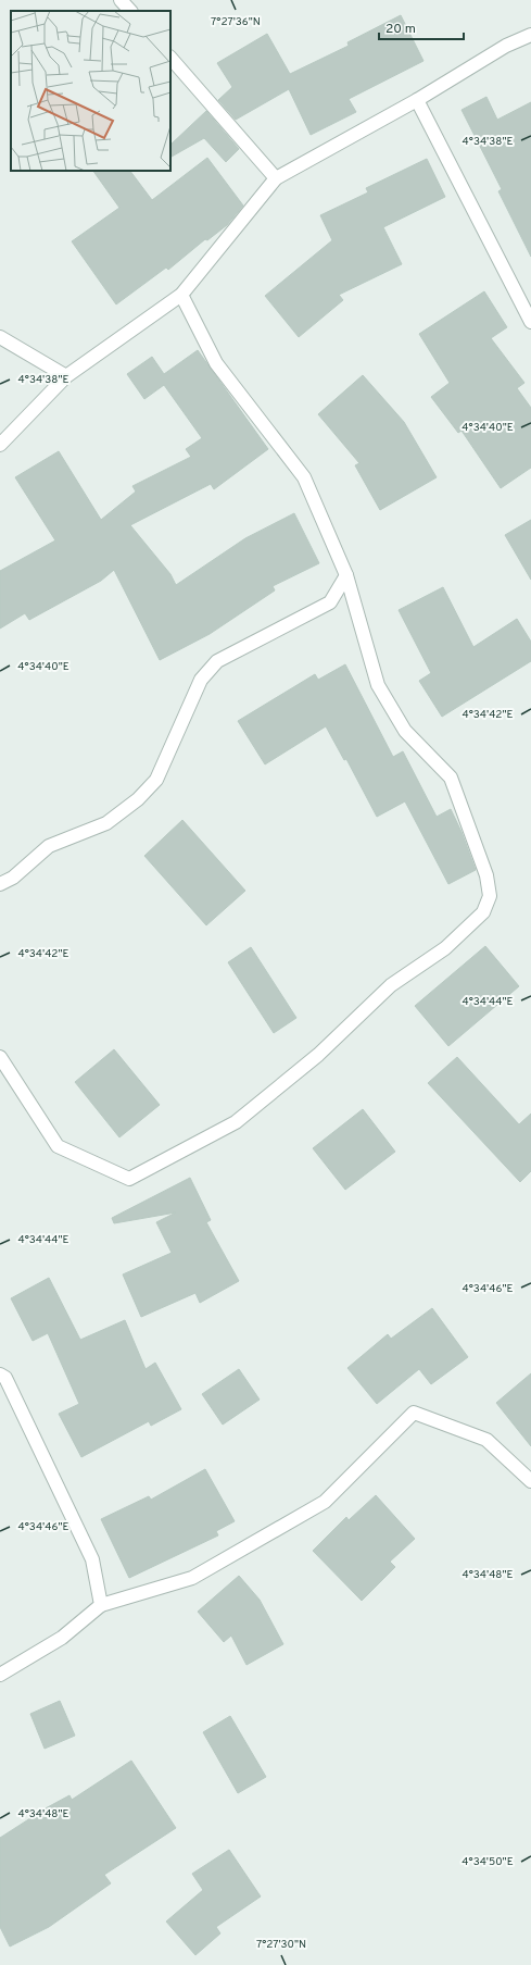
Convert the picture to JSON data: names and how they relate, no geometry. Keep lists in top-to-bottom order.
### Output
{
  "scale_bar": "20 m",
  "coordinates": [
    "7°27'36\"N",
    "4°34'38\"E",
    "4°34'40\"E",
    "4°34'42\"E",
    "4°34'44\"E",
    "4°34'46\"E",
    "4°34'48\"E",
    "4°34'50\"E",
    "7°27'30\"N"
  ]
}
